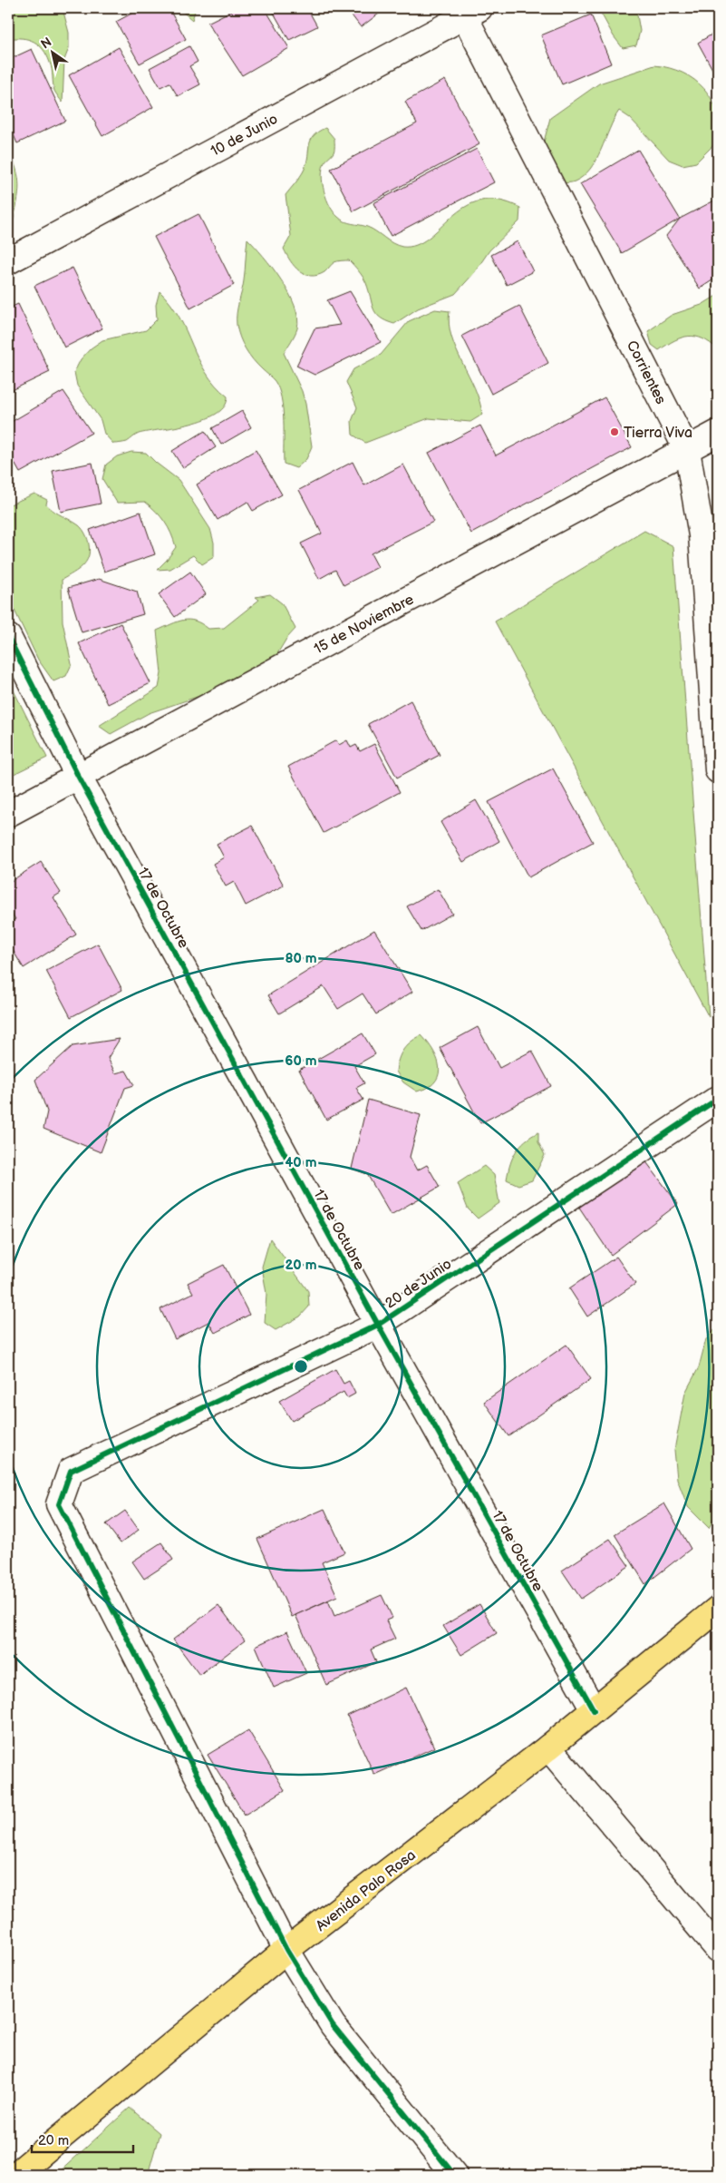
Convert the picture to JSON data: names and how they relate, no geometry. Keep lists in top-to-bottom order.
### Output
{
  "streets": {
    "main road": ["Avenida Palo Rosa"],
    "street": [
      "10 de Junio",
      "Corrientes",
      "15 de Noviembre",
      "17 de Octubre",
      "20 de Junio"
    ]
  },
  "crossings": [
    ["10 de Junio", "Corrientes"],
    ["Corrientes", "15 de Noviembre"],
    ["15 de Noviembre", "17 de Octubre"],
    ["17 de Octubre", "20 de Junio"],
    ["17 de Octubre", "Avenida Palo Rosa"],
    ["20 de Junio", "Avenida Palo Rosa"]
  ],
  "places": ["Tierra Viva"],
  "scale_bar": "20 m",
  "north": "top left",
  "rings": [
    "80 m",
    "60 m",
    "40 m",
    "20 m"
  ]
}
